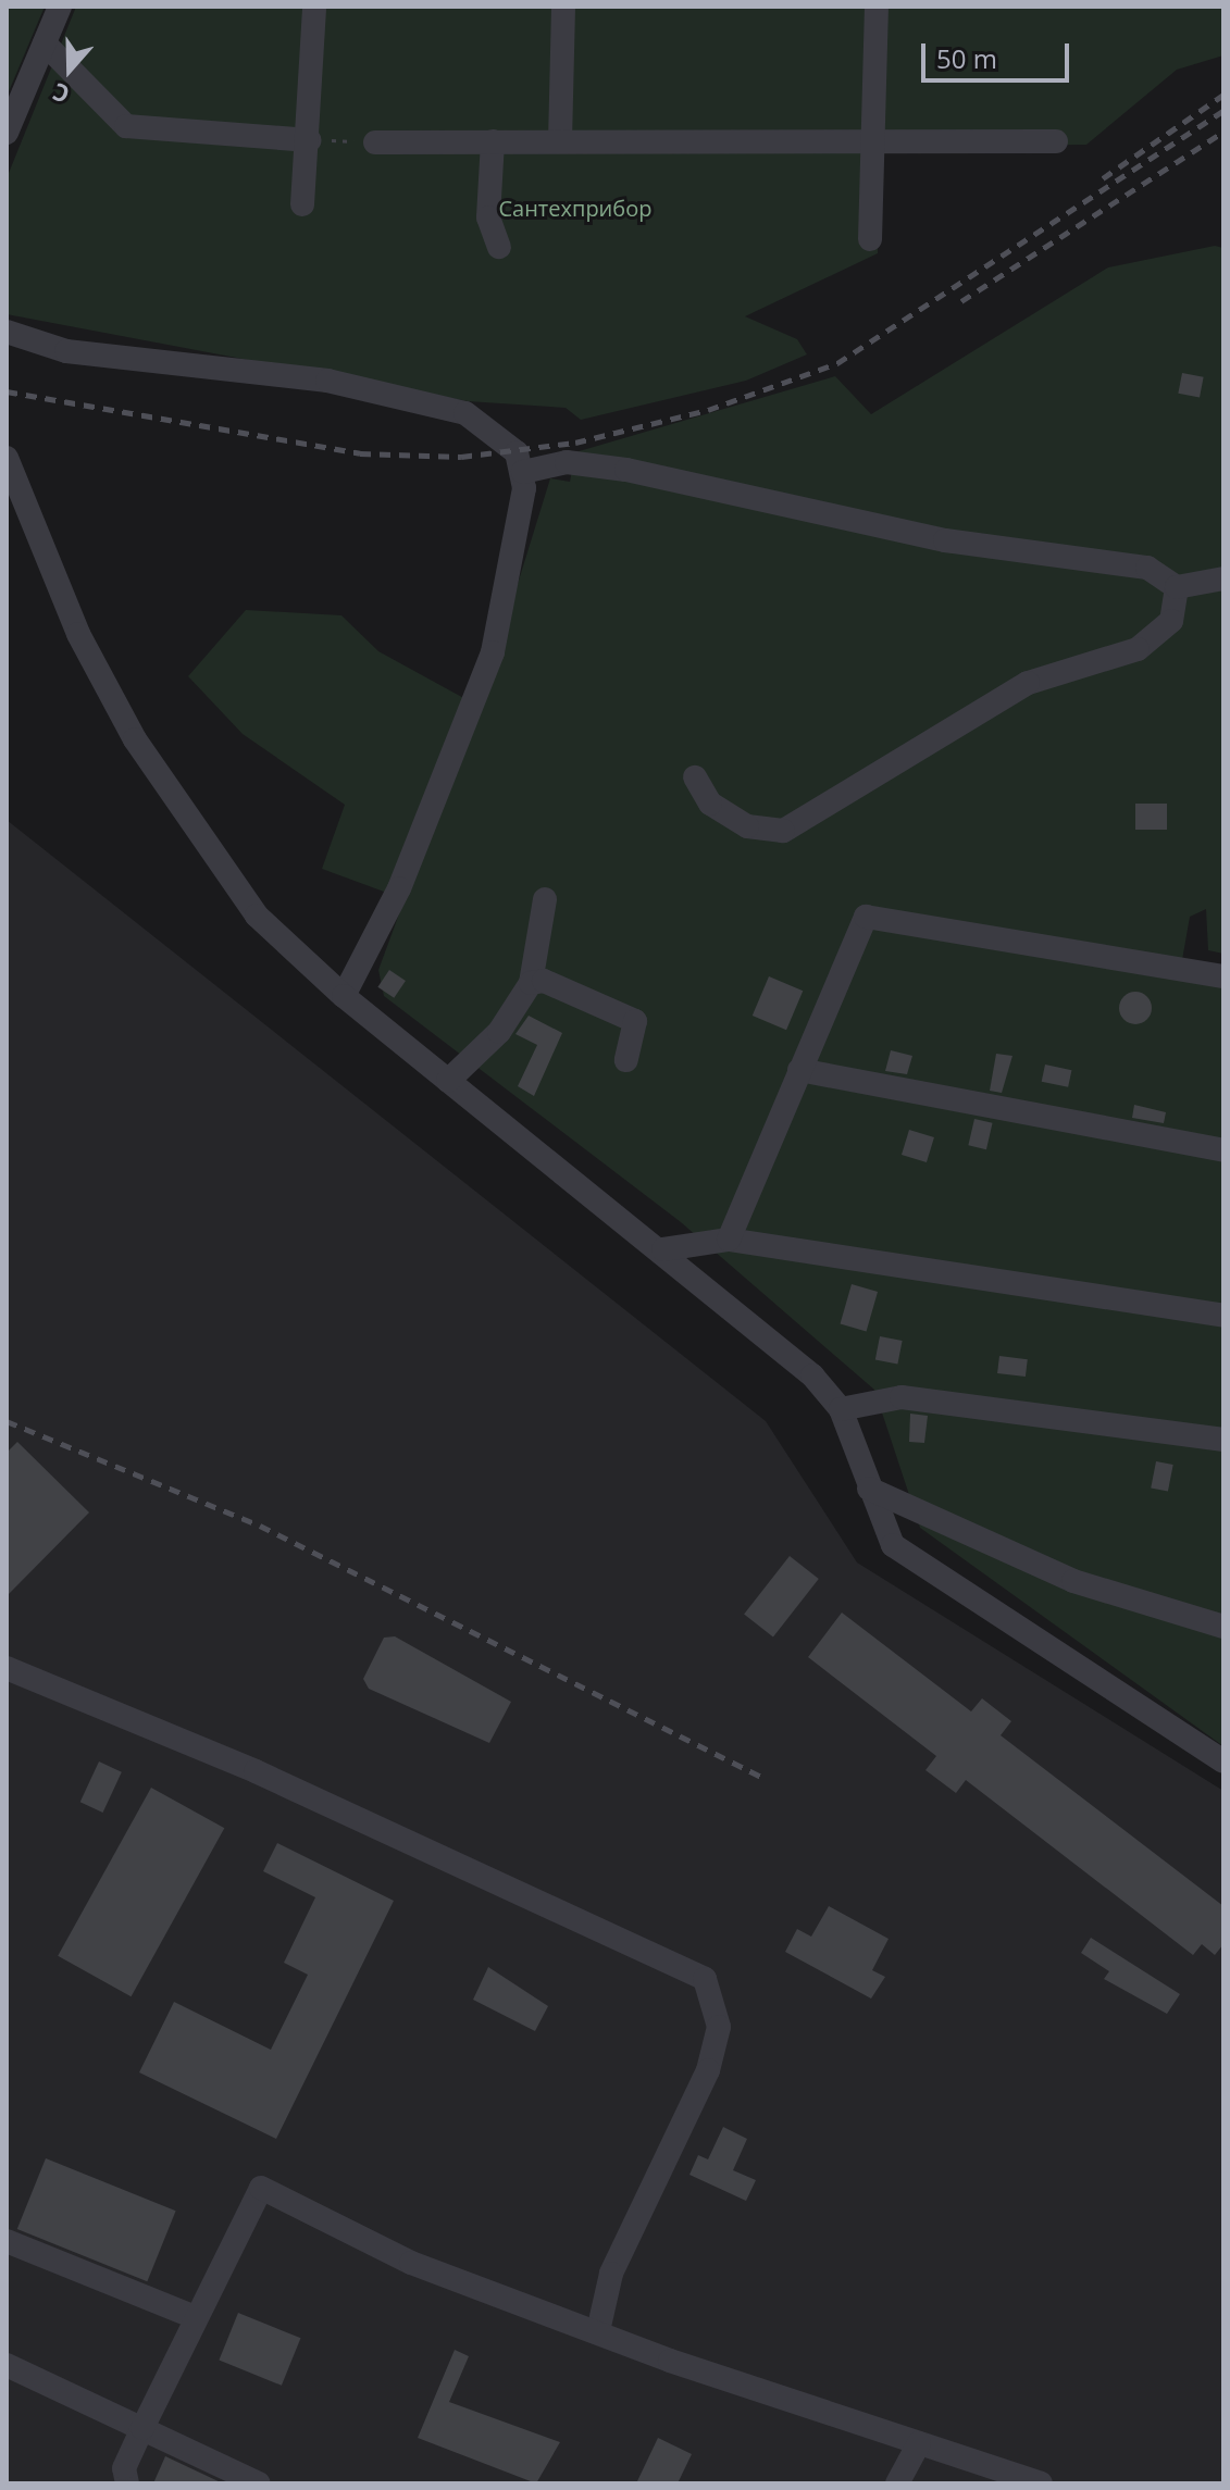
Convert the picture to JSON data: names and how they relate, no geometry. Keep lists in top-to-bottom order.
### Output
{
  "parks": ["Сантехприбор"],
  "scale_bar": "50 m",
  "north": "bottom"
}
